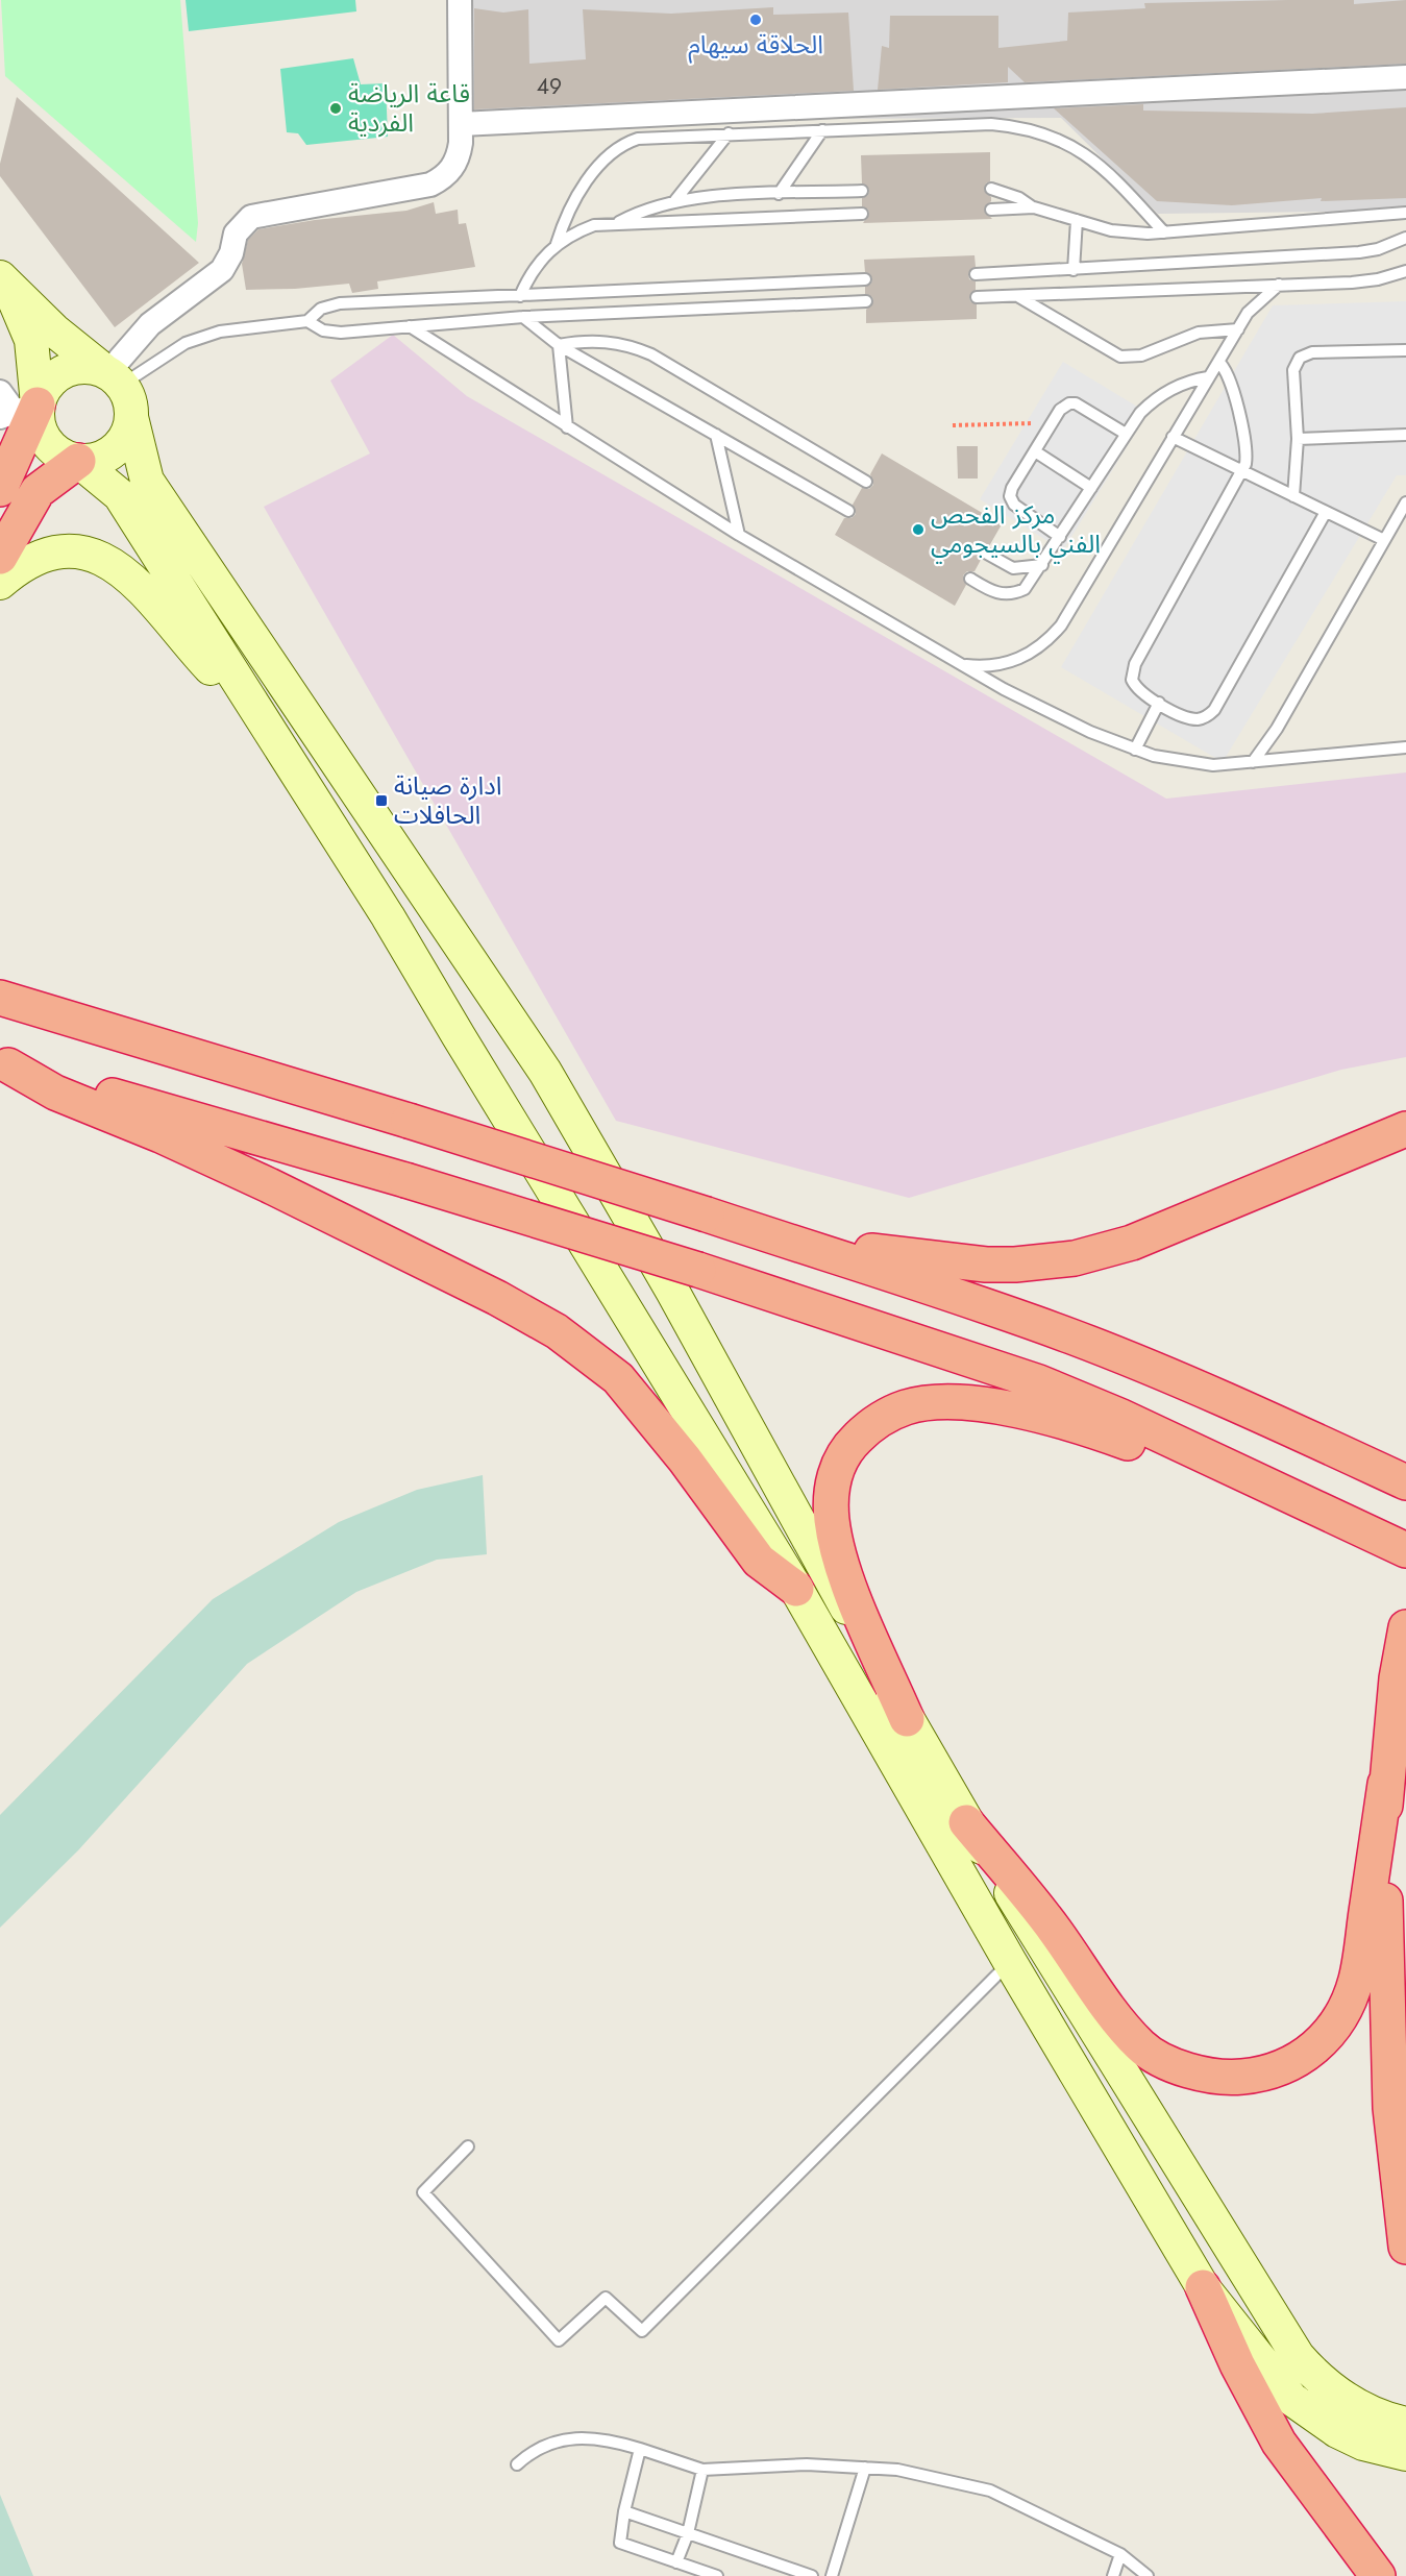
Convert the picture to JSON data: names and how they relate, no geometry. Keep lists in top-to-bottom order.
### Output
{
  "places": {
    "other": ["الحلاقة سيهام", "قاعة الرياضة الفردية", "مركز الفحص الفني بالسيجومي"],
    "transit": ["ادارة صيانة الحافلات"]
  },
  "house_numbers": ["49"]
}
